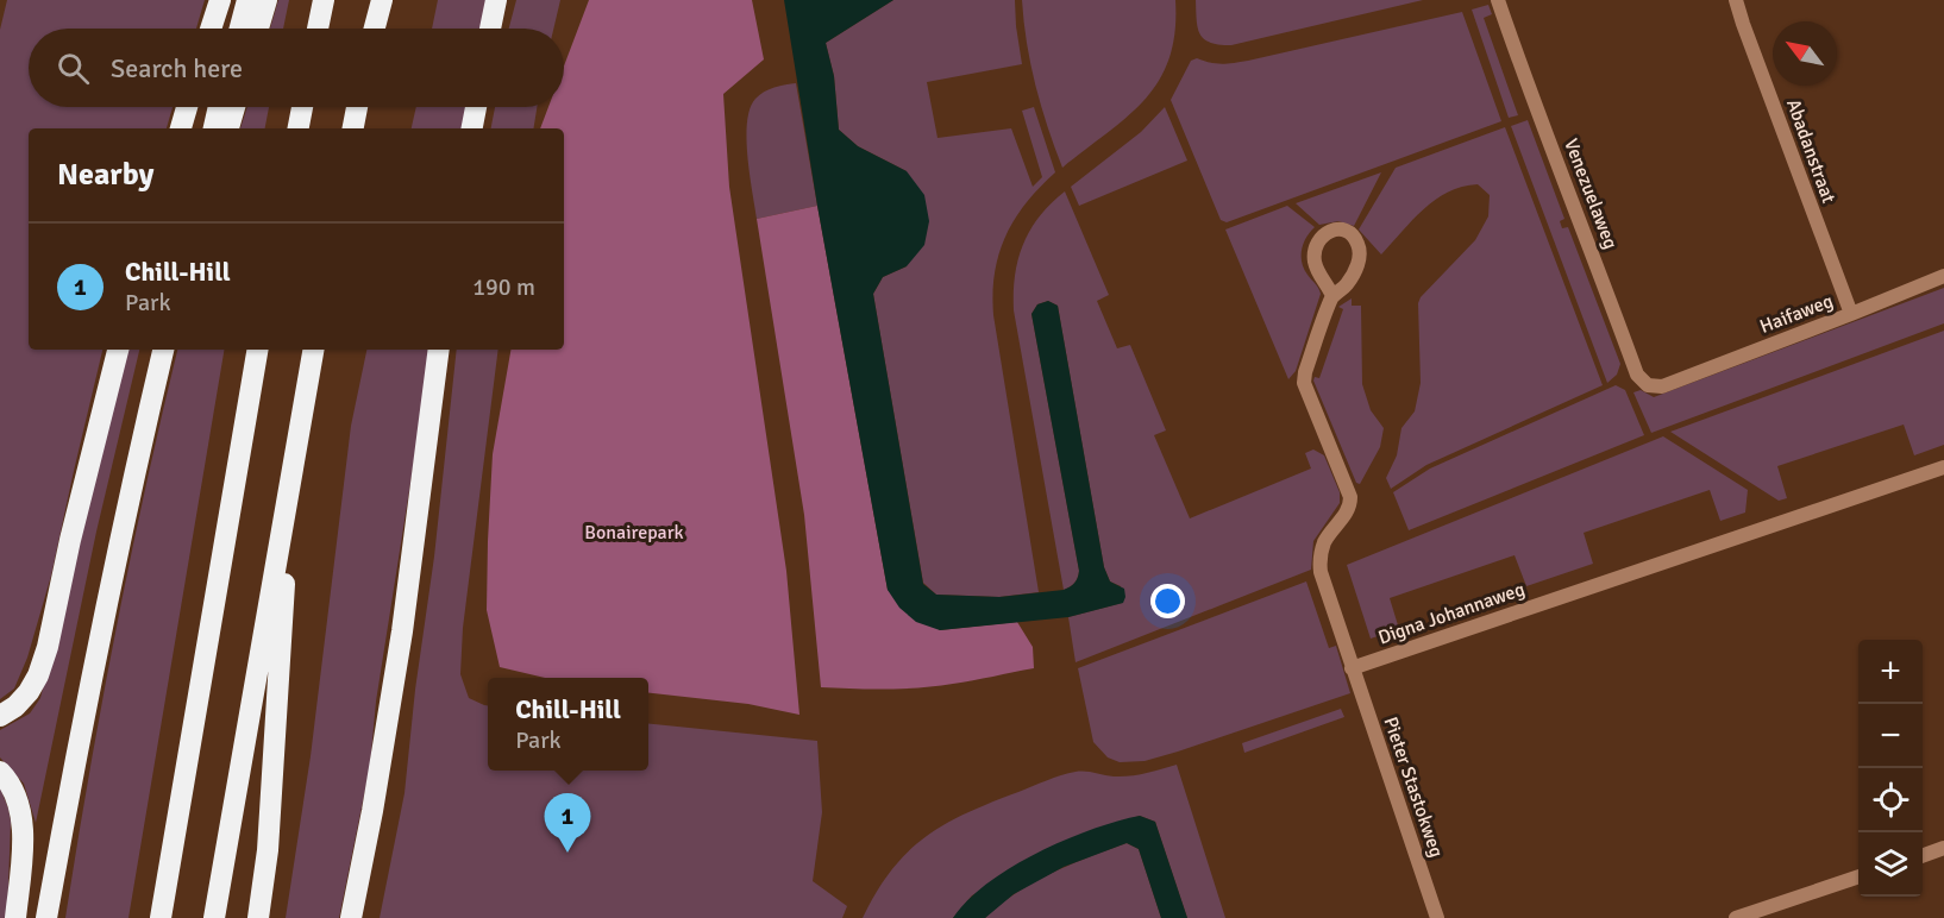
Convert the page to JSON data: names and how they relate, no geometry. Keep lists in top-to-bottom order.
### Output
{
  "streets": {
    "street": [
      "Abadanstraat",
      "Venezuelaweg",
      "Haifaweg",
      "Digna Johannaweg",
      "Pieter Stastokweg"
    ]
  },
  "crossings": [
    ["Abadanstraat", "Haifaweg"],
    ["Venezuelaweg", "Haifaweg"],
    ["Digna Johannaweg", "Pieter Stastokweg"]
  ],
  "parks": ["Bonairepark"],
  "north": "top left",
  "page": {
    "search": "Search here",
    "heading": "Nearby",
    "list": [
      {
        "mark": "1",
        "name": "Chill-Hill",
        "note": "Park",
        "value": "190 m"
      }
    ],
    "map_buttons": ["+", "−"],
    "popup": ["Chill-Hill", "Park"],
    "pins": "1"
  }
}
